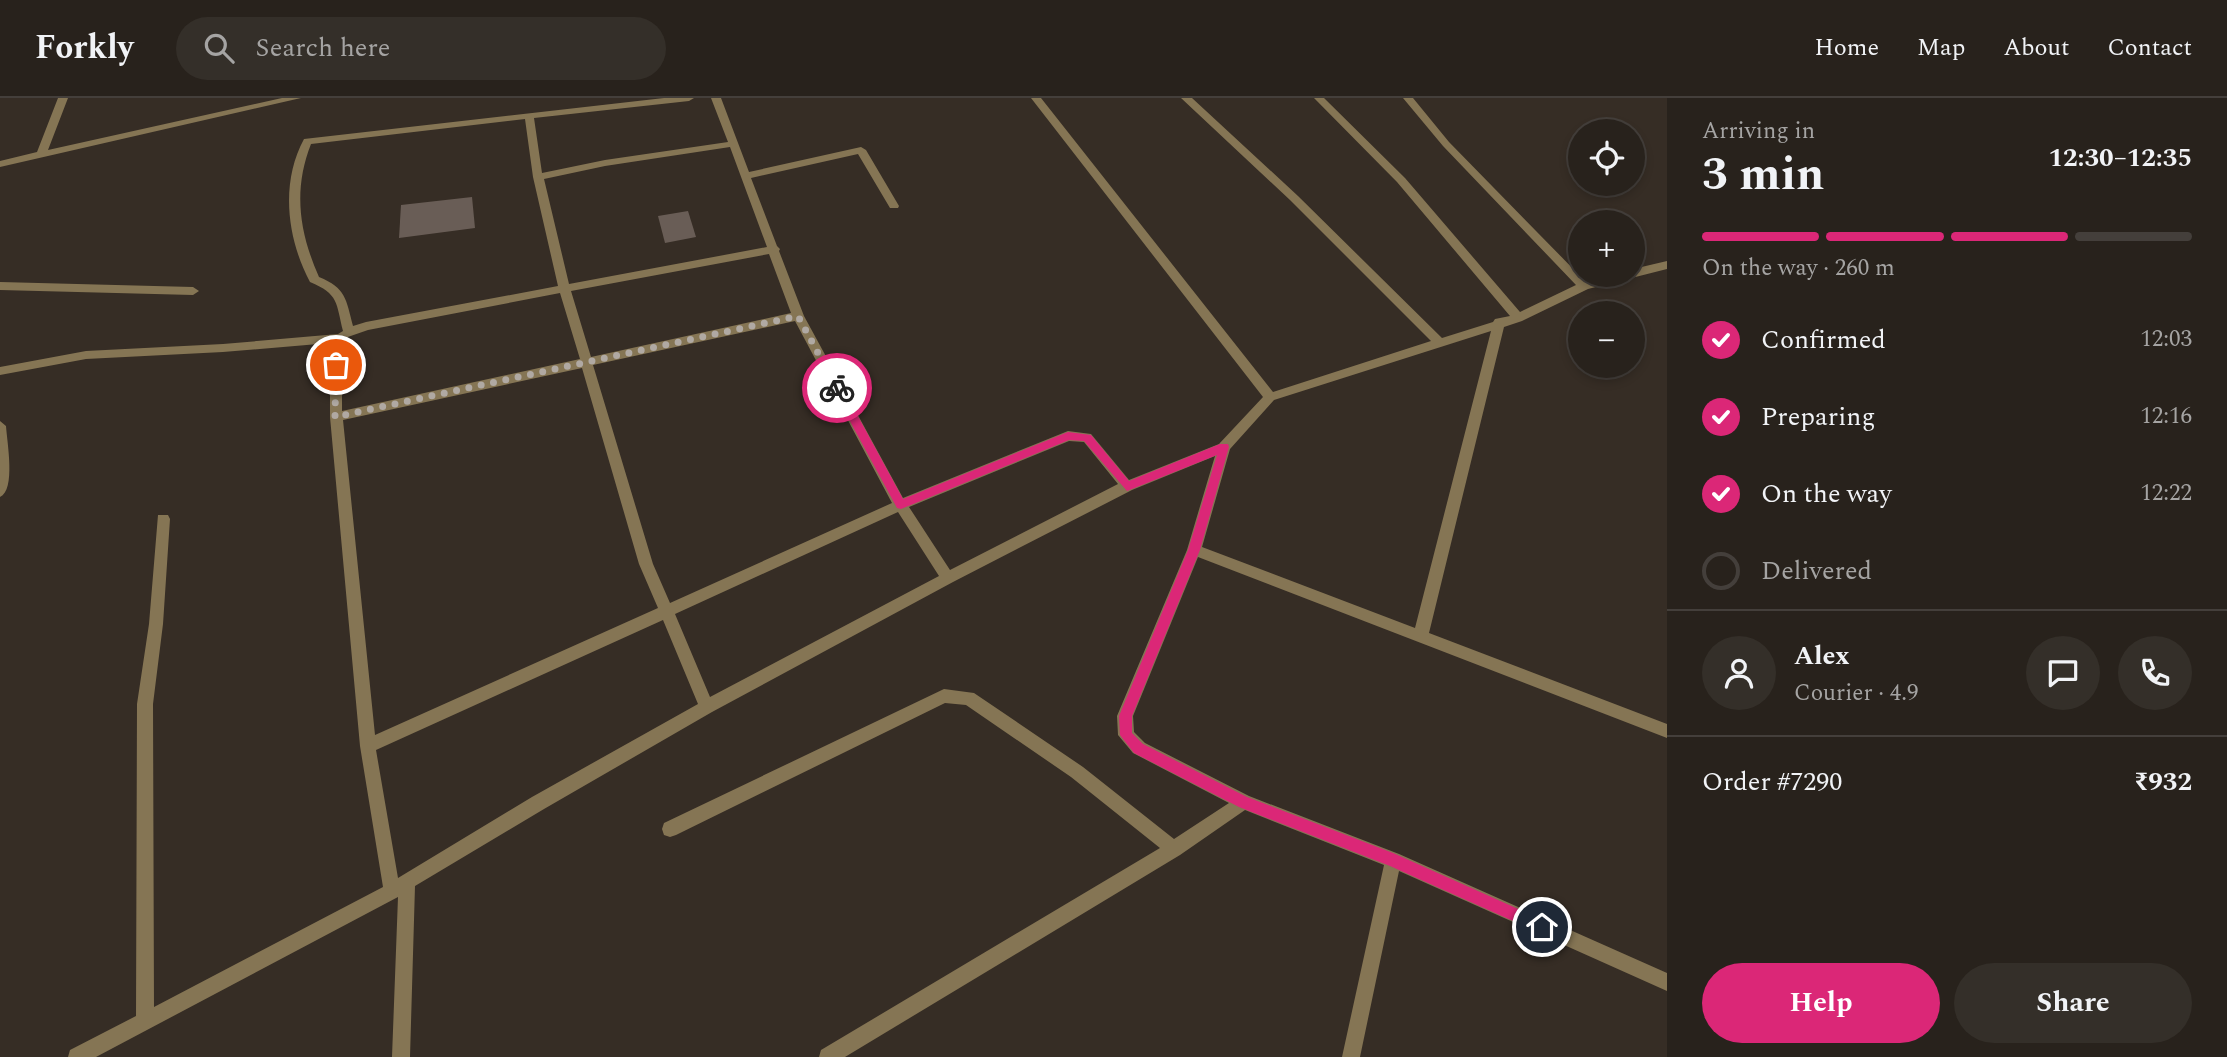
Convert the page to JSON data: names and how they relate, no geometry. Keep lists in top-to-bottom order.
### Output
{
  "page": {
    "header": "Forkly",
    "search": "Search here",
    "nav": [
      "Home",
      "Map",
      "About",
      "Contact"
    ],
    "heading": ["3 min", "Arriving in", "12:30–12:35"],
    "panel": [
      "Alex",
      "Courier · 4.9",
      "Order #7290",
      "₹932"
    ],
    "map_buttons": ["+", "−"],
    "bar": "On the way · 260 m",
    "list": [
      ["Confirmed", "12:03"],
      ["Preparing", "12:16"],
      ["On the way", "12:22"],
      "Delivered"
    ],
    "buttons": ["Help", "Share"]
  }
}
